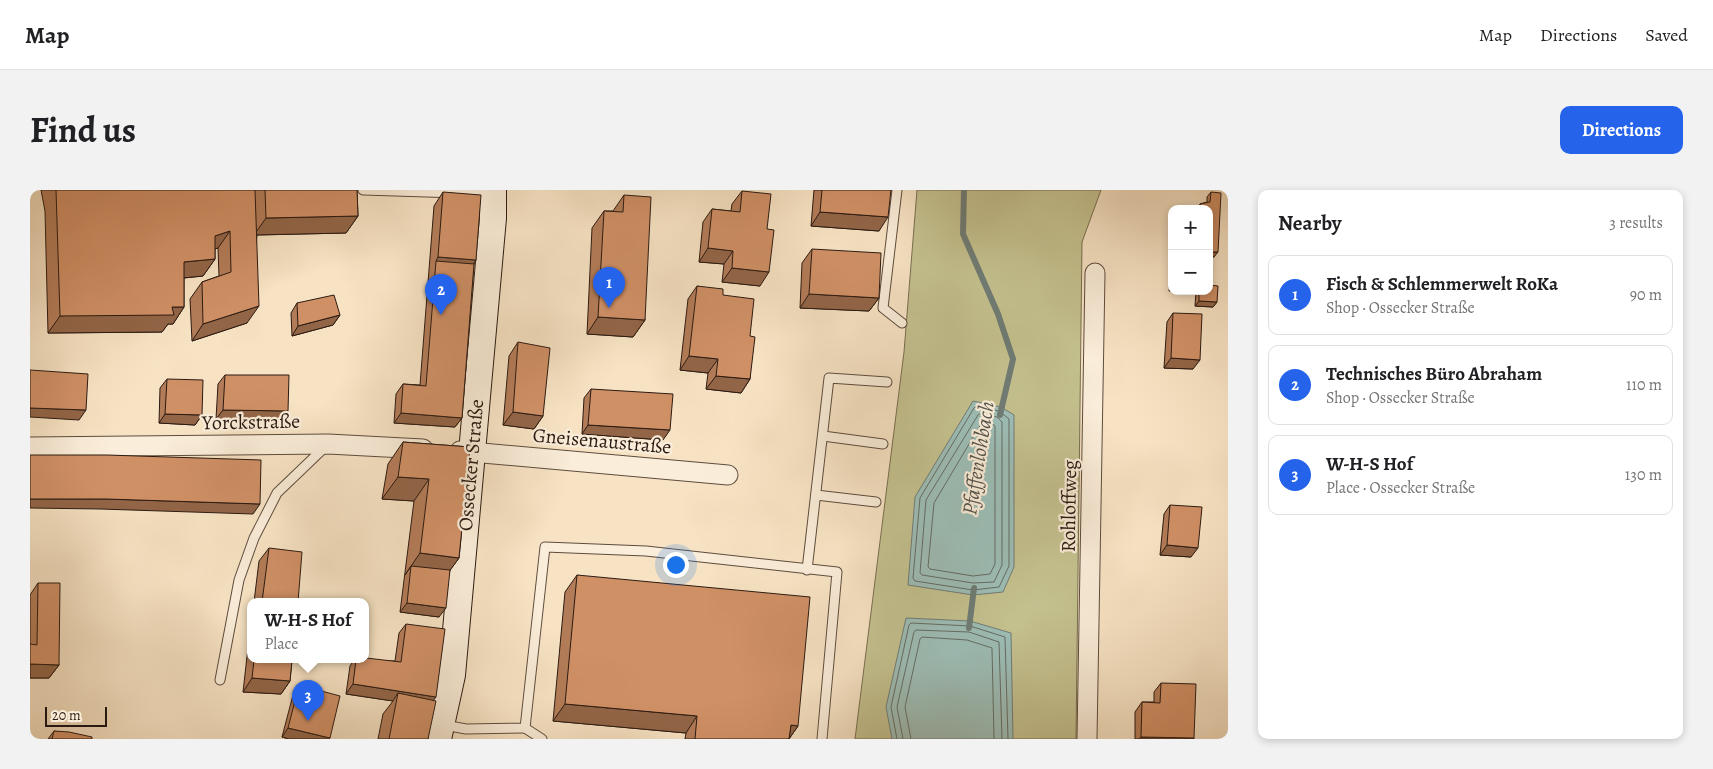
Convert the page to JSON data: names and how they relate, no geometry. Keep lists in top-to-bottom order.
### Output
{
  "streets": {
    "street": [
      "Yorckstraße",
      "Gneisenaustraße",
      "Ossecker Straße",
      "Rohloffweg"
    ]
  },
  "crossings": [
    ["Yorckstraße", "Gneisenaustraße"],
    ["Yorckstraße", "Ossecker Straße"],
    ["Gneisenaustraße", "Ossecker Straße"]
  ],
  "water": ["Pfaffenlohbach"],
  "scale_bar": "20 m",
  "page": {
    "header": "Map",
    "nav": ["Map", "Directions", "Saved"],
    "title": "Find us",
    "buttons": "Directions",
    "heading": ["Nearby", "3 results"],
    "map_buttons": ["+", "−"],
    "list": [
      {
        "mark": "1",
        "name": "Fisch & Schlemmerwelt RoKa",
        "note": "Shop · Ossecker Straße",
        "value": "90 m"
      },
      {
        "mark": "2",
        "name": "Technisches Büro Abraham",
        "note": "Shop · Ossecker Straße",
        "value": "110 m"
      },
      {
        "mark": "3",
        "name": "W-H-S Hof",
        "note": "Place · Ossecker Straße",
        "value": "130 m"
      }
    ],
    "pins": ["1", "2", "3"],
    "popup": ["W-H-S Hof", "Place"],
    "scale": "20 m"
  }
}
